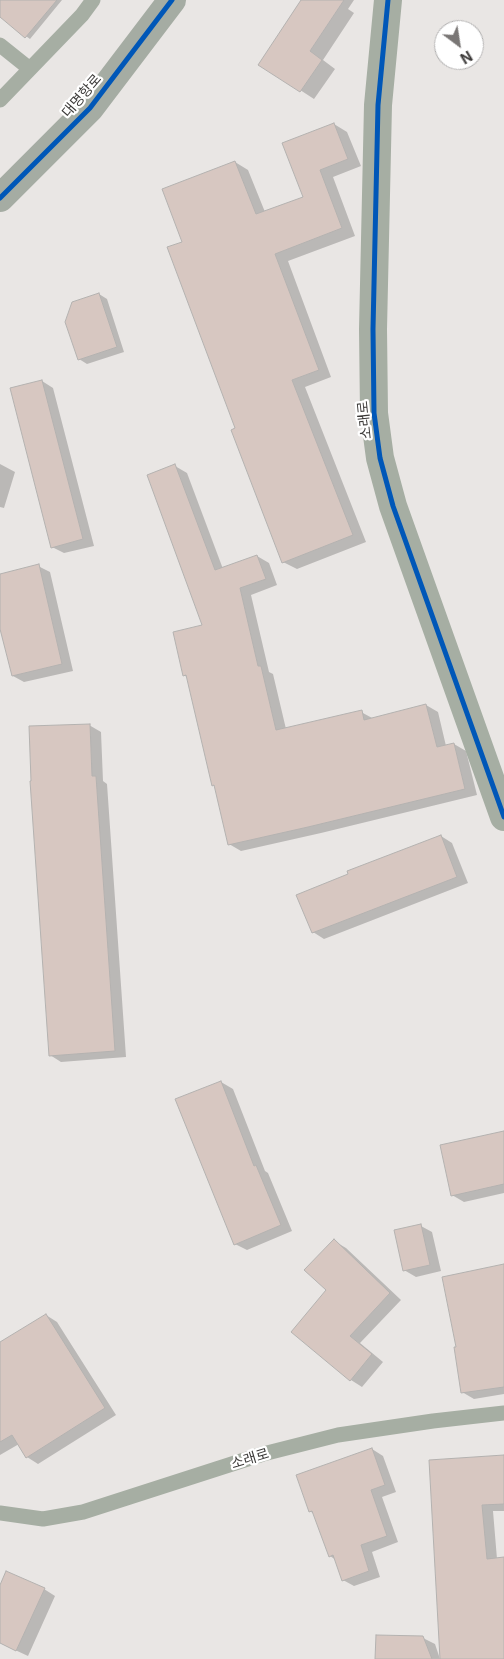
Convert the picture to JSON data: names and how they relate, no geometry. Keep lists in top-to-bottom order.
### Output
{
  "streets": {
    "main road": ["대명항로"],
    "street": ["소래로"]
  },
  "north": "bottom right"
}
